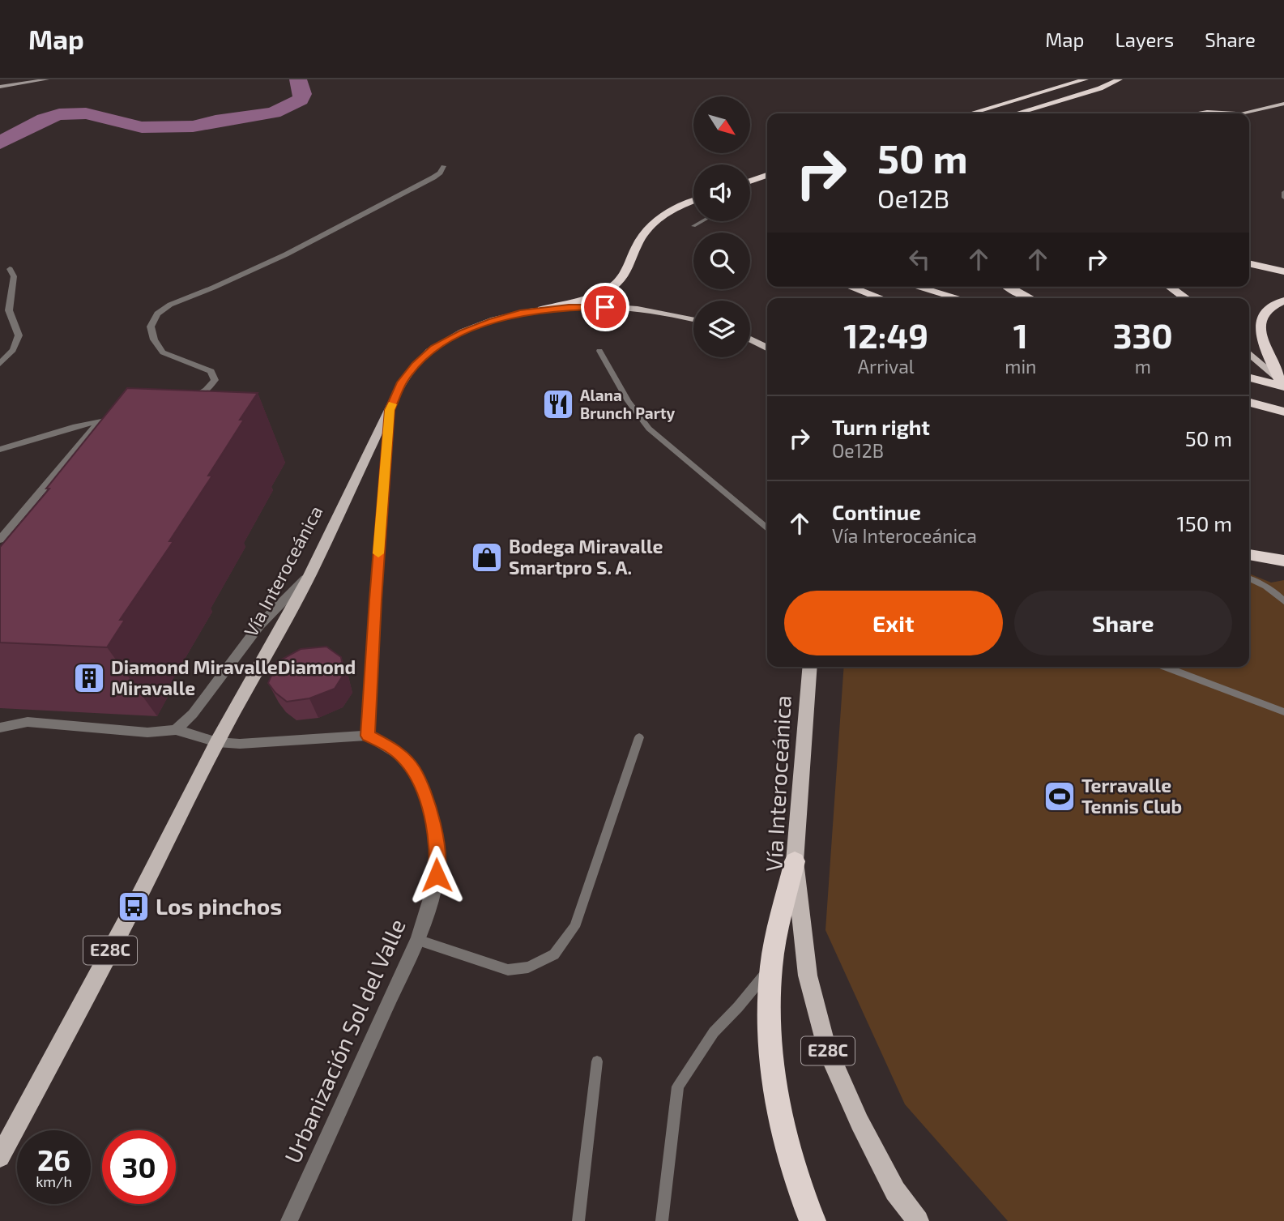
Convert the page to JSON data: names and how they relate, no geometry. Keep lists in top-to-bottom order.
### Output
{
  "streets": {
    "main road": ["Vía Interoceánica", "E28C"],
    "street": ["Urbanización Sol del Valle"]
  },
  "places": {
    "restaurant": ["Alana Brunch Party"],
    "shop": ["Bodega Miravalle Smartpro S. A."],
    "building": ["Diamond MiravalleDiamond Miravalle"],
    "sports": ["Terravalle Tennis Club"],
    "bus stop": ["Los pinchos"]
  },
  "north": "bottom right",
  "page": {
    "header": "Map",
    "nav": ["Map", "Layers", "Share"],
    "turn": ["50 m", "Oe12B"],
    "eta": [
      "12:49",
      "Arrival",
      "1",
      "min",
      "330",
      "m"
    ],
    "list": [
      {
        "name": "Turn right",
        "note": "Oe12B",
        "value": "50 m"
      },
      {
        "name": "Continue",
        "note": "Vía Interoceánica",
        "value": "150 m"
      }
    ],
    "buttons": ["Exit", "Share"],
    "speed": "26 km/h",
    "limit": "30"
  }
}
